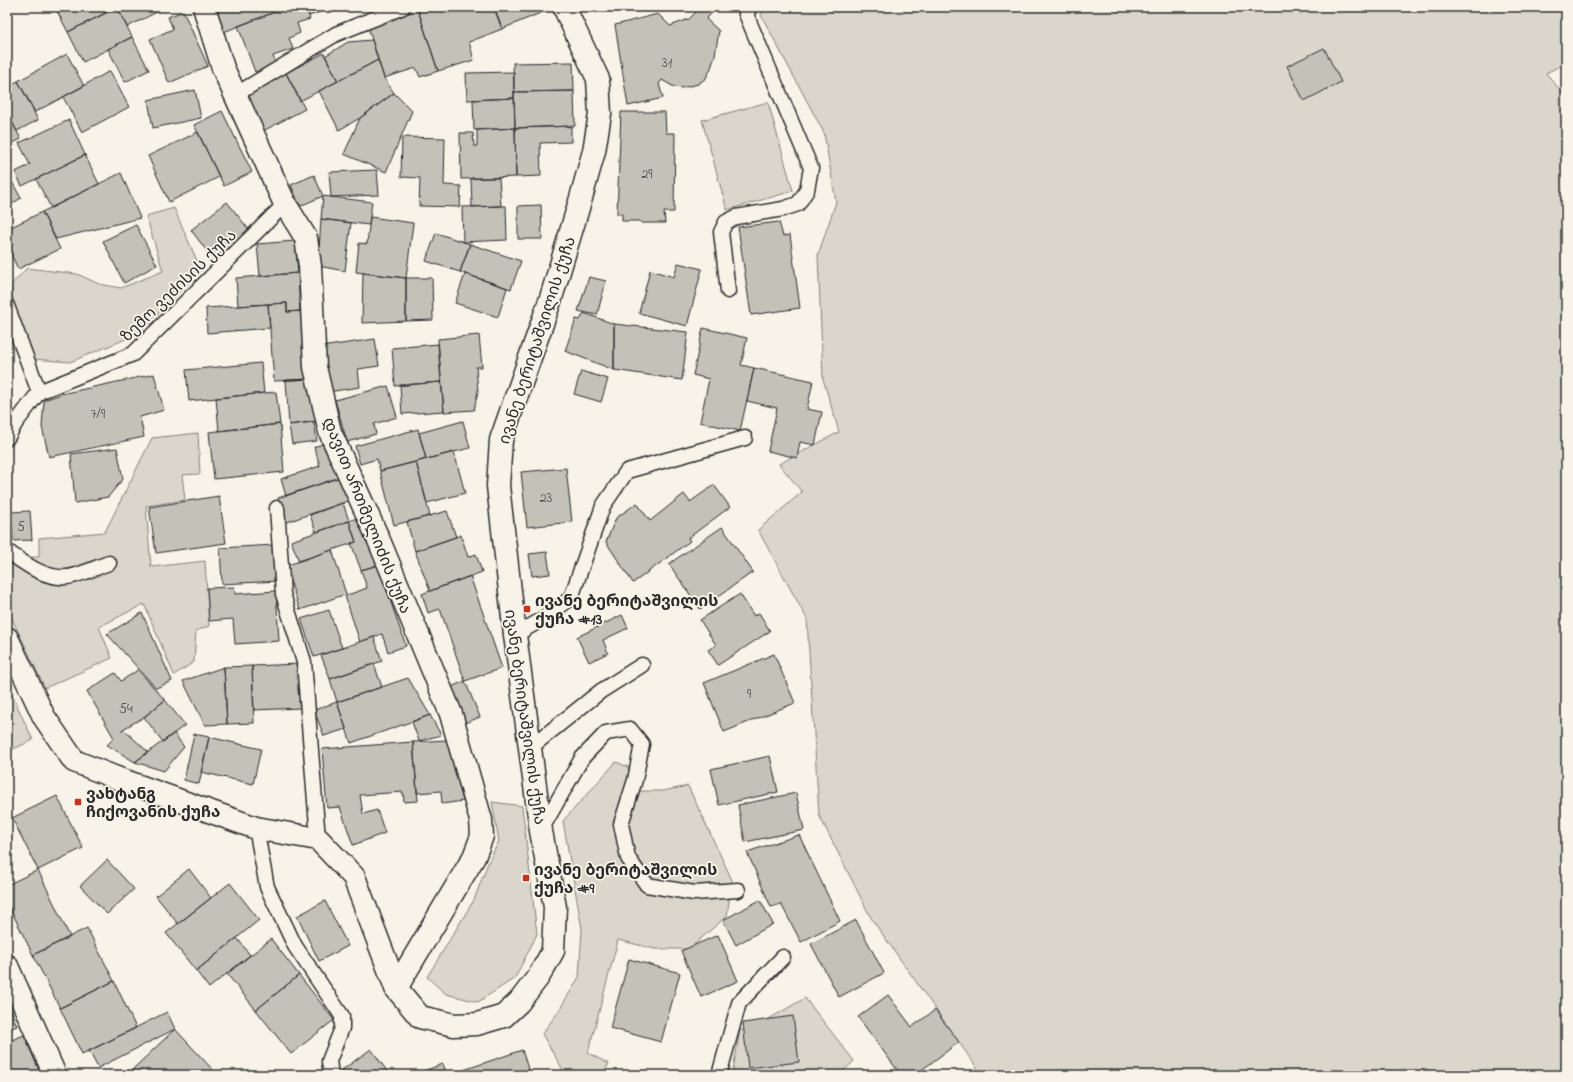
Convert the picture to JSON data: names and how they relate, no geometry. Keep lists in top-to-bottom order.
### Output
{
  "streets": {
    "main road": ["ივანე ბერიტაშვილის ქუჩა", "დავით ართმელიძის ქუჩა"],
    "lane": ["ზემო ვეძისის ქუჩა"]
  },
  "crossings": [
    ["ზემო ვეძისის ქუჩა", "დავით ართმელიძის ქუჩა"],
    ["ივანე ბერიტაშვილის ქუჩა", "დავით ართმელიძის ქუჩა"]
  ],
  "places": {
    "transit": ["ივანე ბერიტაშვილის ქუჩა #13", "ვახტანგ ჩიქოვანის ქუჩა", "ივანე ბერიტაშვილის ქუჩა #9"]
  },
  "house_numbers": [
    "31",
    "29",
    "7/9",
    "23",
    "5",
    "9",
    "54"
  ]
}
